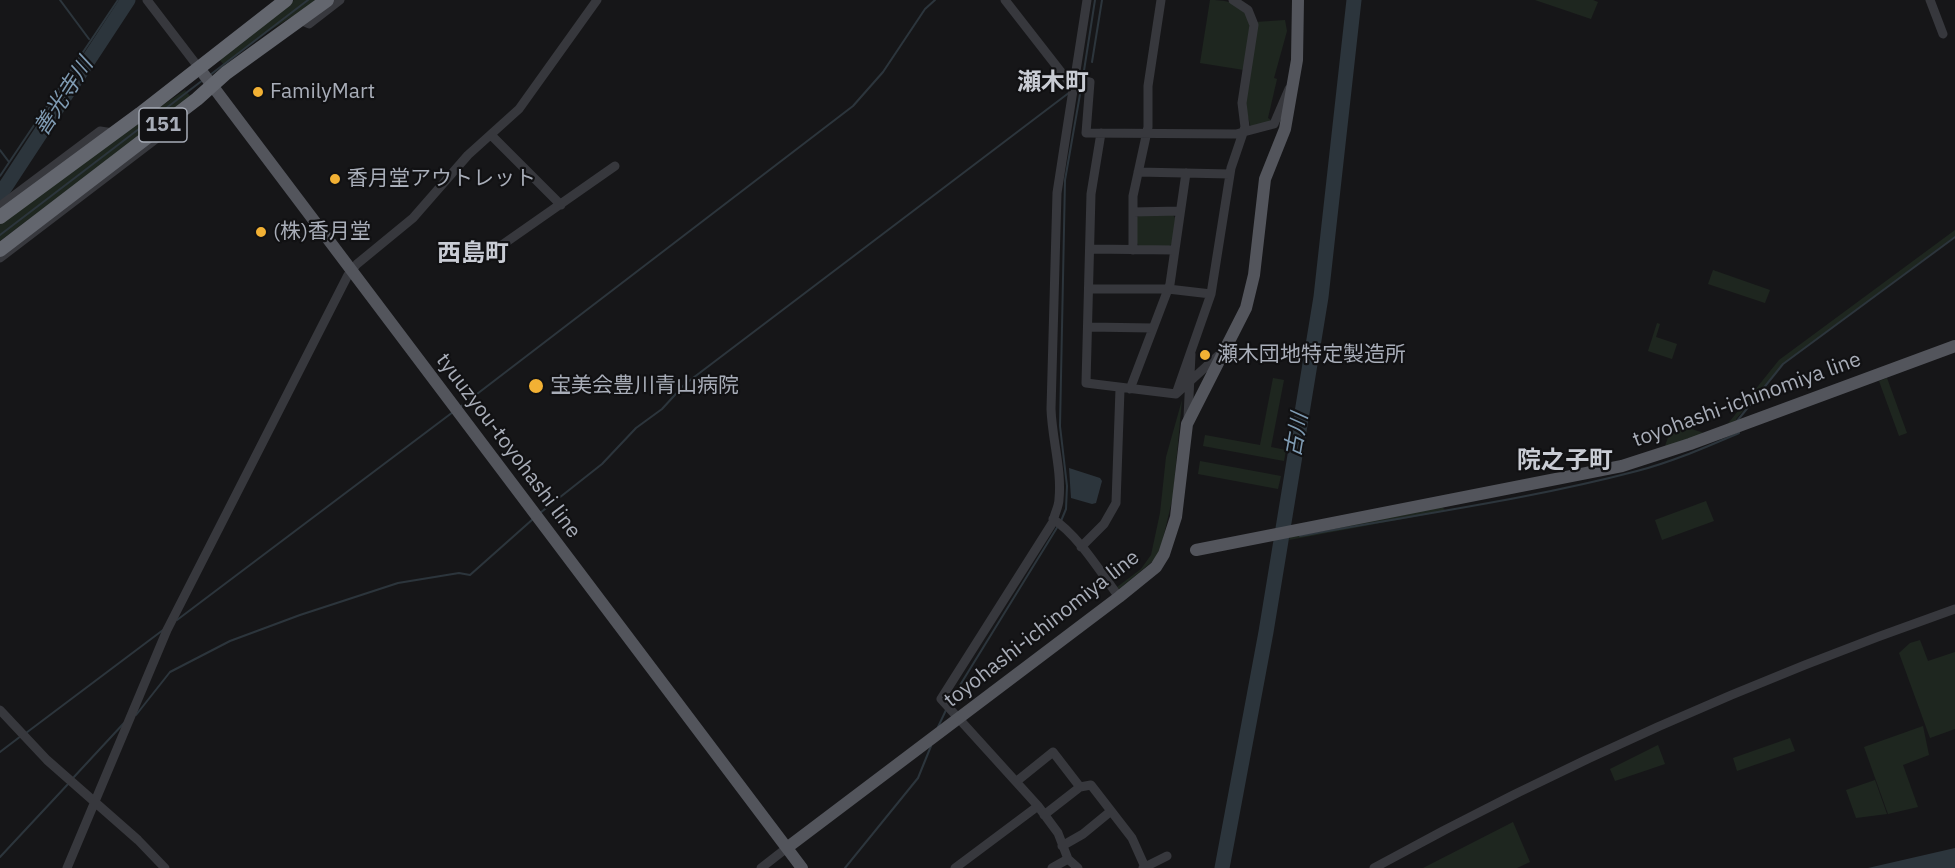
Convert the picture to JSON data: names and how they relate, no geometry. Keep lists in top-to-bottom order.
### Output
{
  "streets": {
    "highway": ["151"],
    "main road": ["toyohashi-ichinomiya line", "tyuuzyou-toyohashi line"]
  },
  "crossings": [
    ["151", "tyuuzyou-toyohashi line"],
    ["toyohashi-ichinomiya line", "tyuuzyou-toyohashi line"]
  ],
  "districts": ["瀬木町", "西島町", "院之子町"],
  "water": ["善光寺川", "古川"],
  "places": [
    "FamilyMart",
    "香月堂アウトレット",
    "(株)香月堂",
    "瀬木団地特定製造所",
    "宝美会豊川青山病院"
  ]
}
